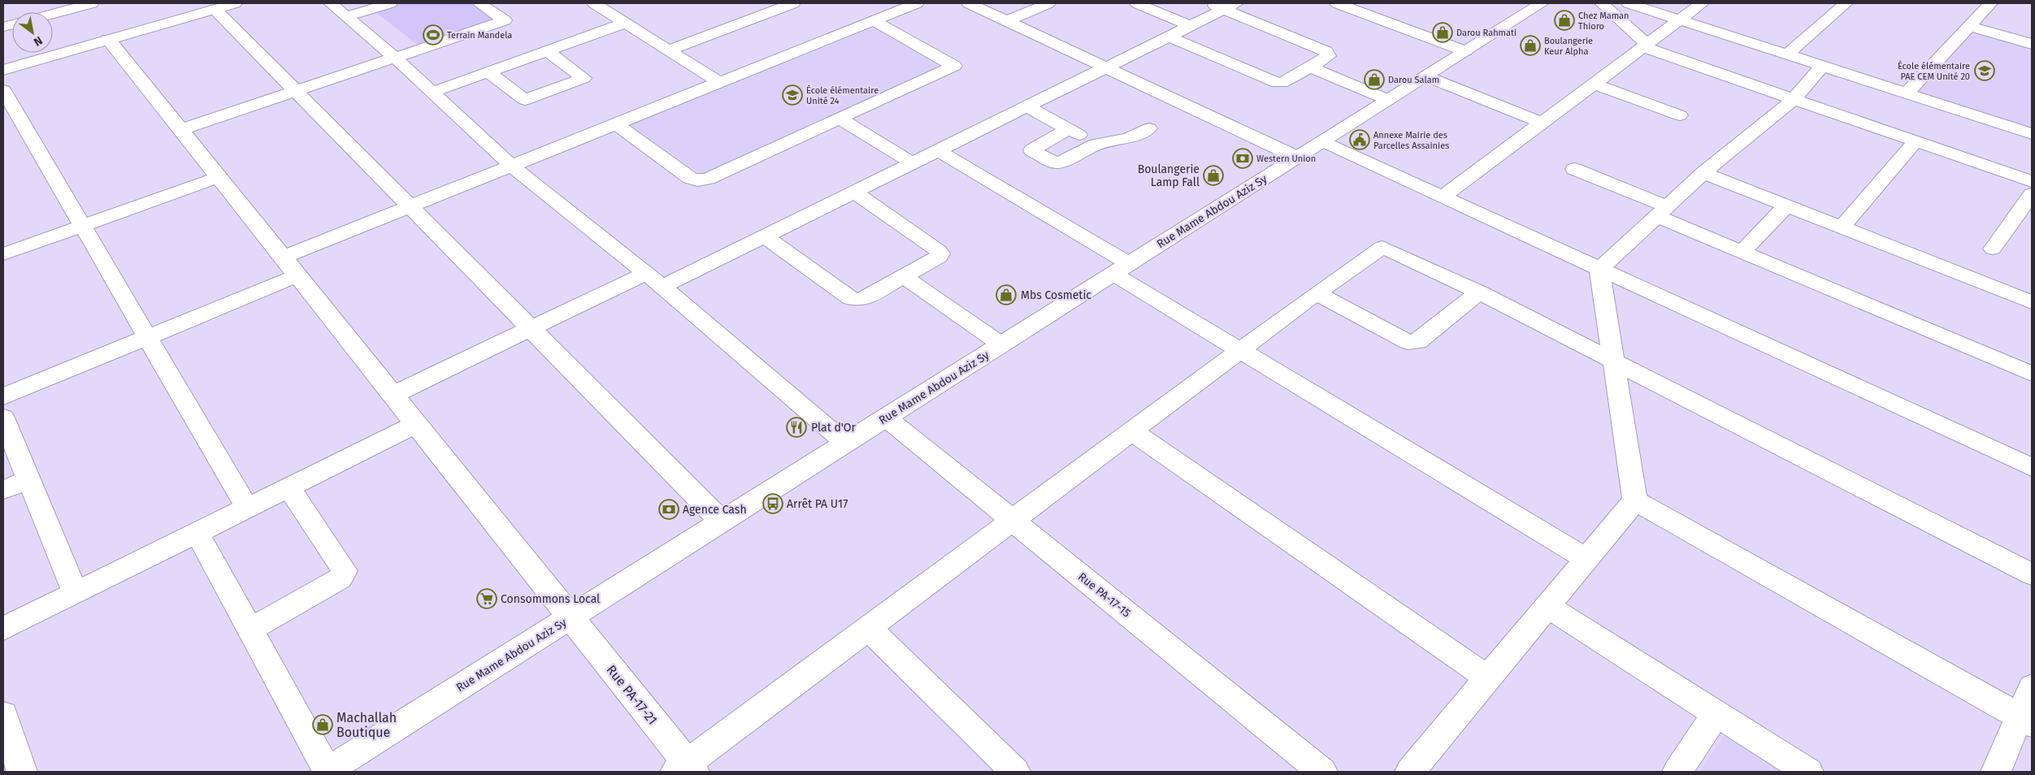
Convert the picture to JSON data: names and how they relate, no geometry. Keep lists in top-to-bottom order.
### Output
{
  "streets": {
    "street": ["Rue Mame Abdou Aziz Sy", "Rue PA-17-15", "Rue PA-17-21"]
  },
  "crossings": [
    ["Rue Mame Abdou Aziz Sy", "Rue PA-17-15"],
    ["Rue Mame Abdou Aziz Sy", "Rue PA-17-21"]
  ],
  "places": {
    "shop": [
      "Chez Maman Thioro",
      "Darou Rahmati",
      "Boulangerie Keur Alpha",
      "Darou Salam",
      "Boulangerie Lamp Fall",
      "Mbs Cosmetic",
      "Machallah Boutique"
    ],
    "sports": ["Terrain Mandela"],
    "school or university": ["École élémentaire PAE CEM Unité 20", "École élémentaire Unité 24"],
    "public building": ["Annexe Mairie des Parcelles Assainies"],
    "bank": ["Western Union", "Agence Cash"],
    "restaurant": ["Plat d'Or"],
    "bus stop": ["Arrêt PA U17"],
    "supermarket": ["Consommons Local"]
  },
  "north": "bottom right"
}
